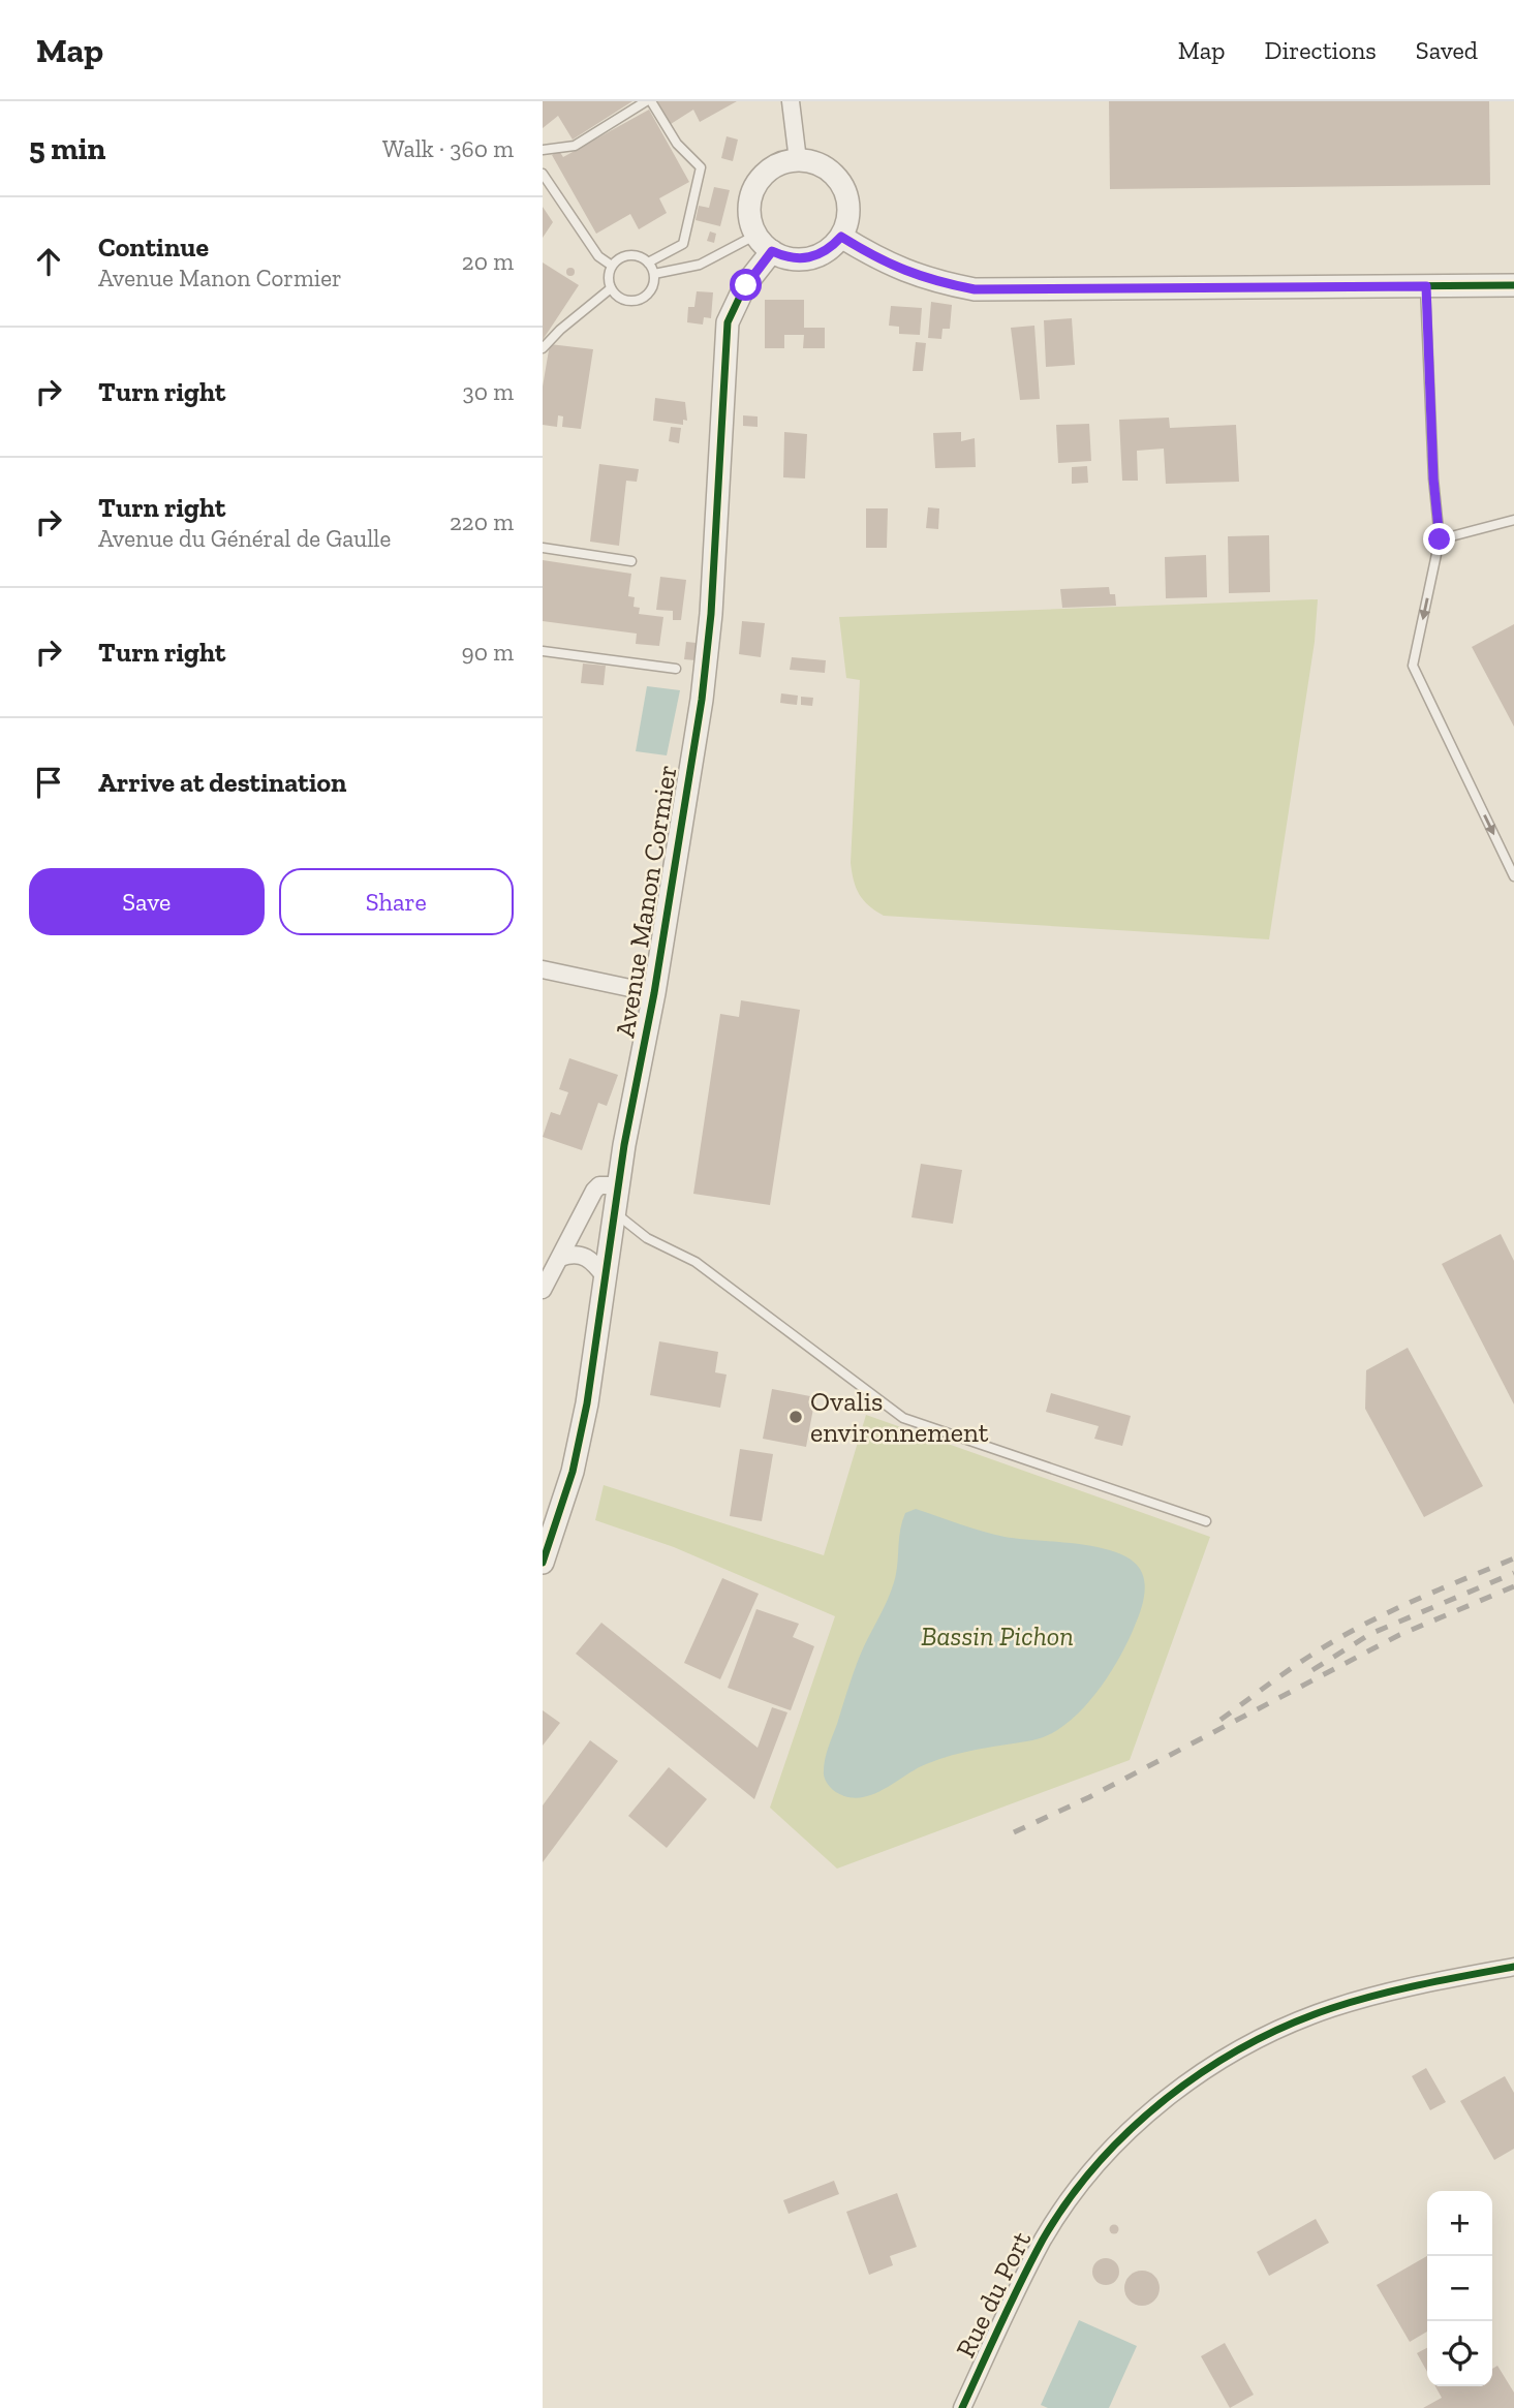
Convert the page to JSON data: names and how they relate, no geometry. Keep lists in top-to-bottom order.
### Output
{
  "streets": {
    "street": ["Avenue Manon Cormier", "Rue du Port"]
  },
  "parks": ["Bassin Pichon"],
  "places": ["Ovalis environnement"],
  "page": {
    "header": "Map",
    "nav": ["Map", "Directions", "Saved"],
    "heading": ["5 min", "Walk · 360 m"],
    "list": [
      ["Continue", "Avenue Manon Cormier", "20 m"],
      ["Turn right", "30 m"],
      ["Turn right", "Avenue du Général de Gaulle", "220 m"],
      ["Turn right", "90 m"],
      "Arrive at destination"
    ],
    "buttons": ["Save", "Share"],
    "map_buttons": ["+", "−"]
  }
}
